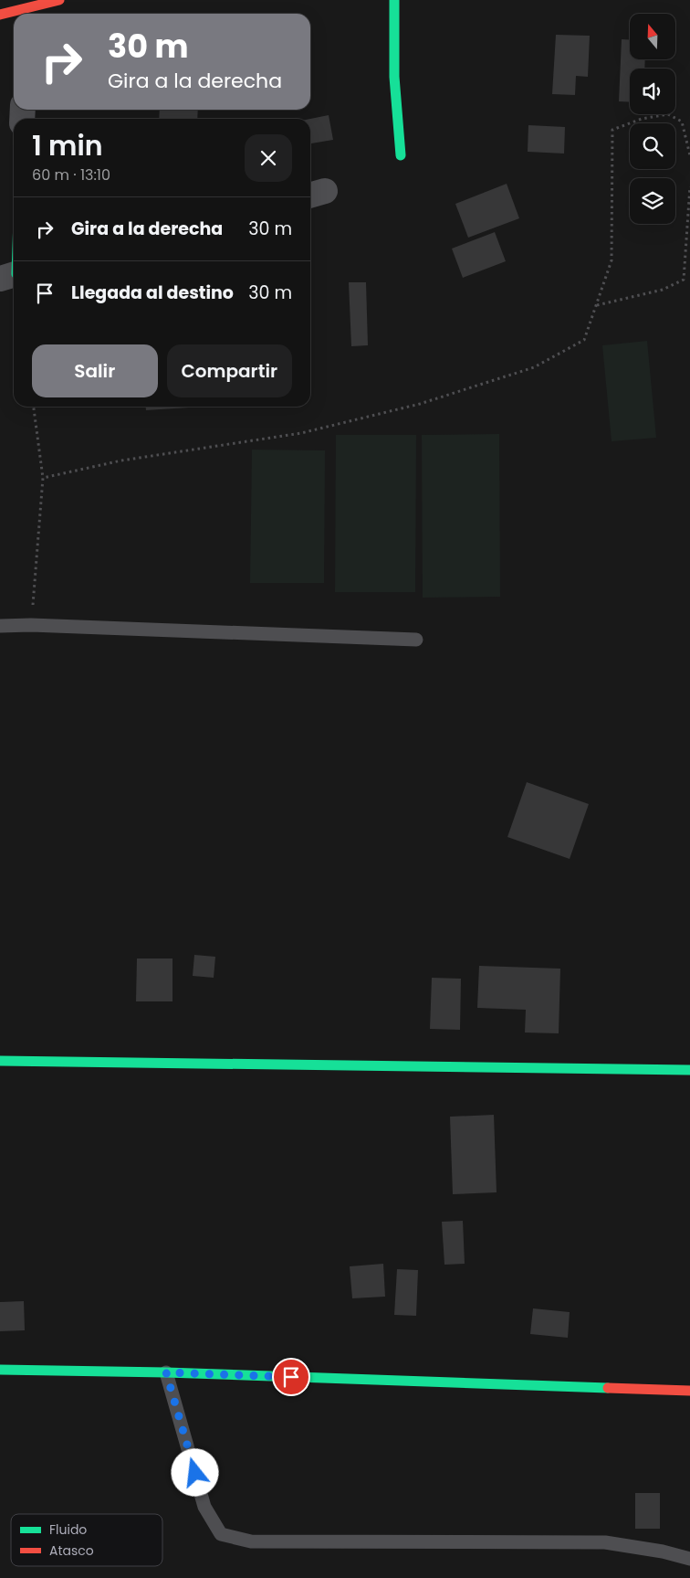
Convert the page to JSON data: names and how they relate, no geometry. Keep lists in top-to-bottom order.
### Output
{
  "legend": ["Fluido", "Atasco"],
  "north": "top",
  "page": {
    "turn": ["30 m", "Gira a la derecha"],
    "heading": ["1 min", "60 m · 13:10"],
    "list": [
      {
        "name": "Gira a la derecha",
        "value": "30 m"
      },
      {
        "name": "Llegada al destino",
        "value": "30 m"
      }
    ],
    "buttons": ["Salir", "Compartir"]
  }
}
